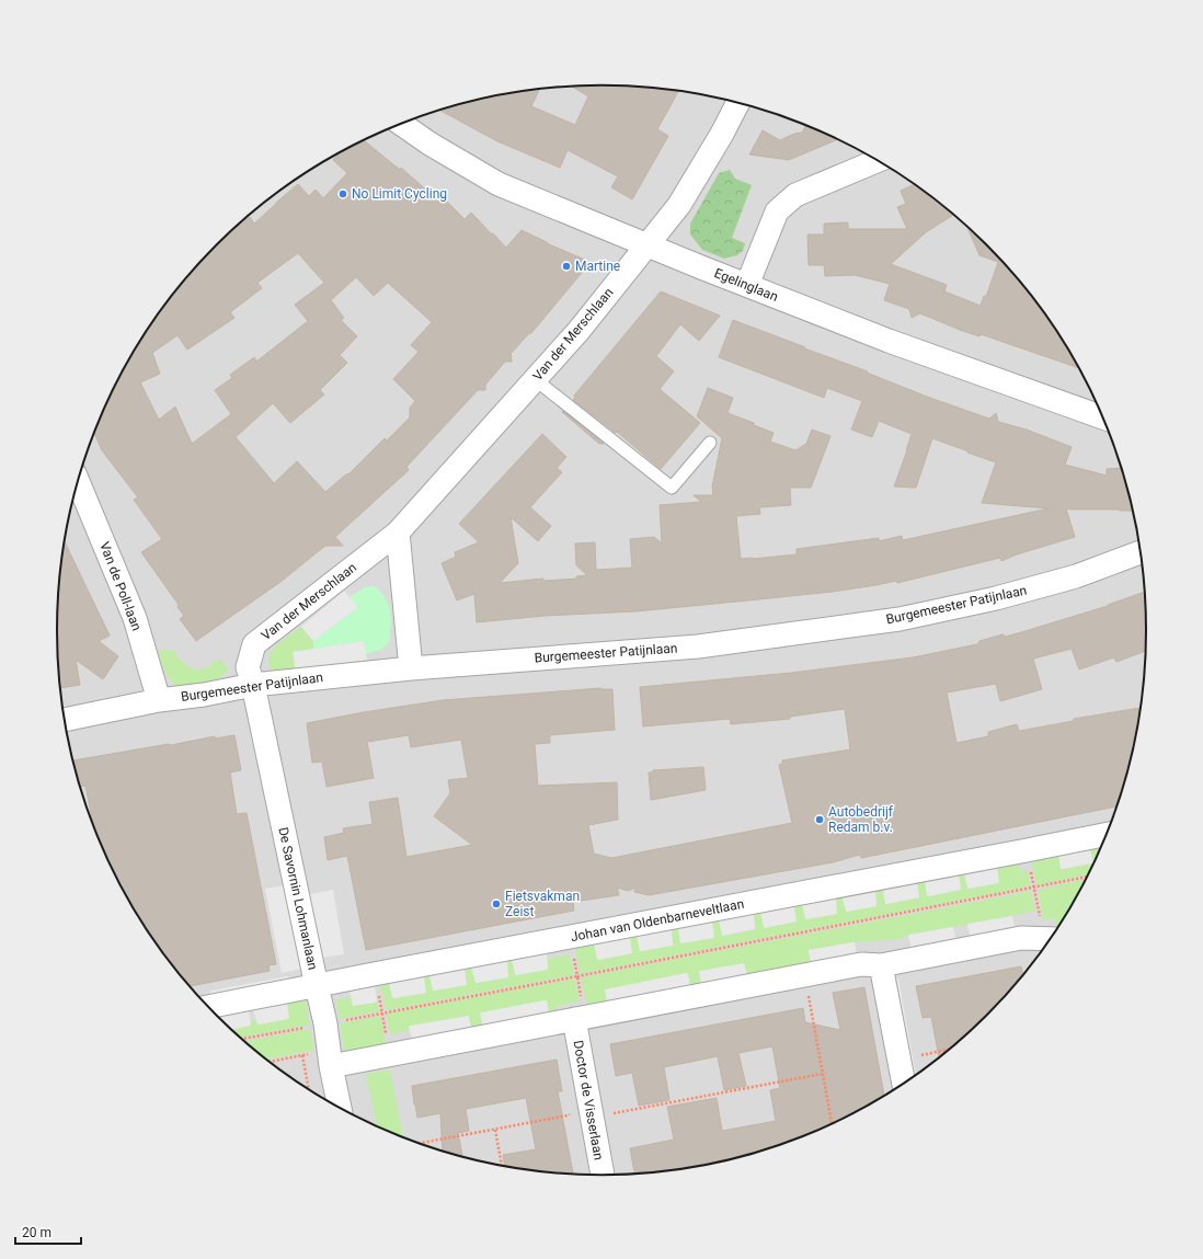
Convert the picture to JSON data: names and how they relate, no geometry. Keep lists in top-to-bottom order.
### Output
{
  "streets": {
    "street": [
      "Egelinglaan",
      "Van der Merschlaan",
      "Van de Poll-laan",
      "Burgemeester Patijnlaan",
      "De Savornin Lohmanlaan",
      "Johan van Oldenbarneveltlaan",
      "Doctor de Visserlaan"
    ]
  },
  "crossings": [
    ["Egelinglaan", "Van der Merschlaan"],
    ["Van der Merschlaan", "Burgemeester Patijnlaan"],
    ["Van der Merschlaan", "De Savornin Lohmanlaan"],
    ["Van de Poll-laan", "Burgemeester Patijnlaan"],
    ["Burgemeester Patijnlaan", "De Savornin Lohmanlaan"],
    ["De Savornin Lohmanlaan", "Johan van Oldenbarneveltlaan"]
  ],
  "places": [
    "No Limit Cycling",
    "Martine",
    "Autobedrijf Redam b.v.",
    "Fietsvakman Zeist"
  ],
  "scale_bar": "20 m"
}
